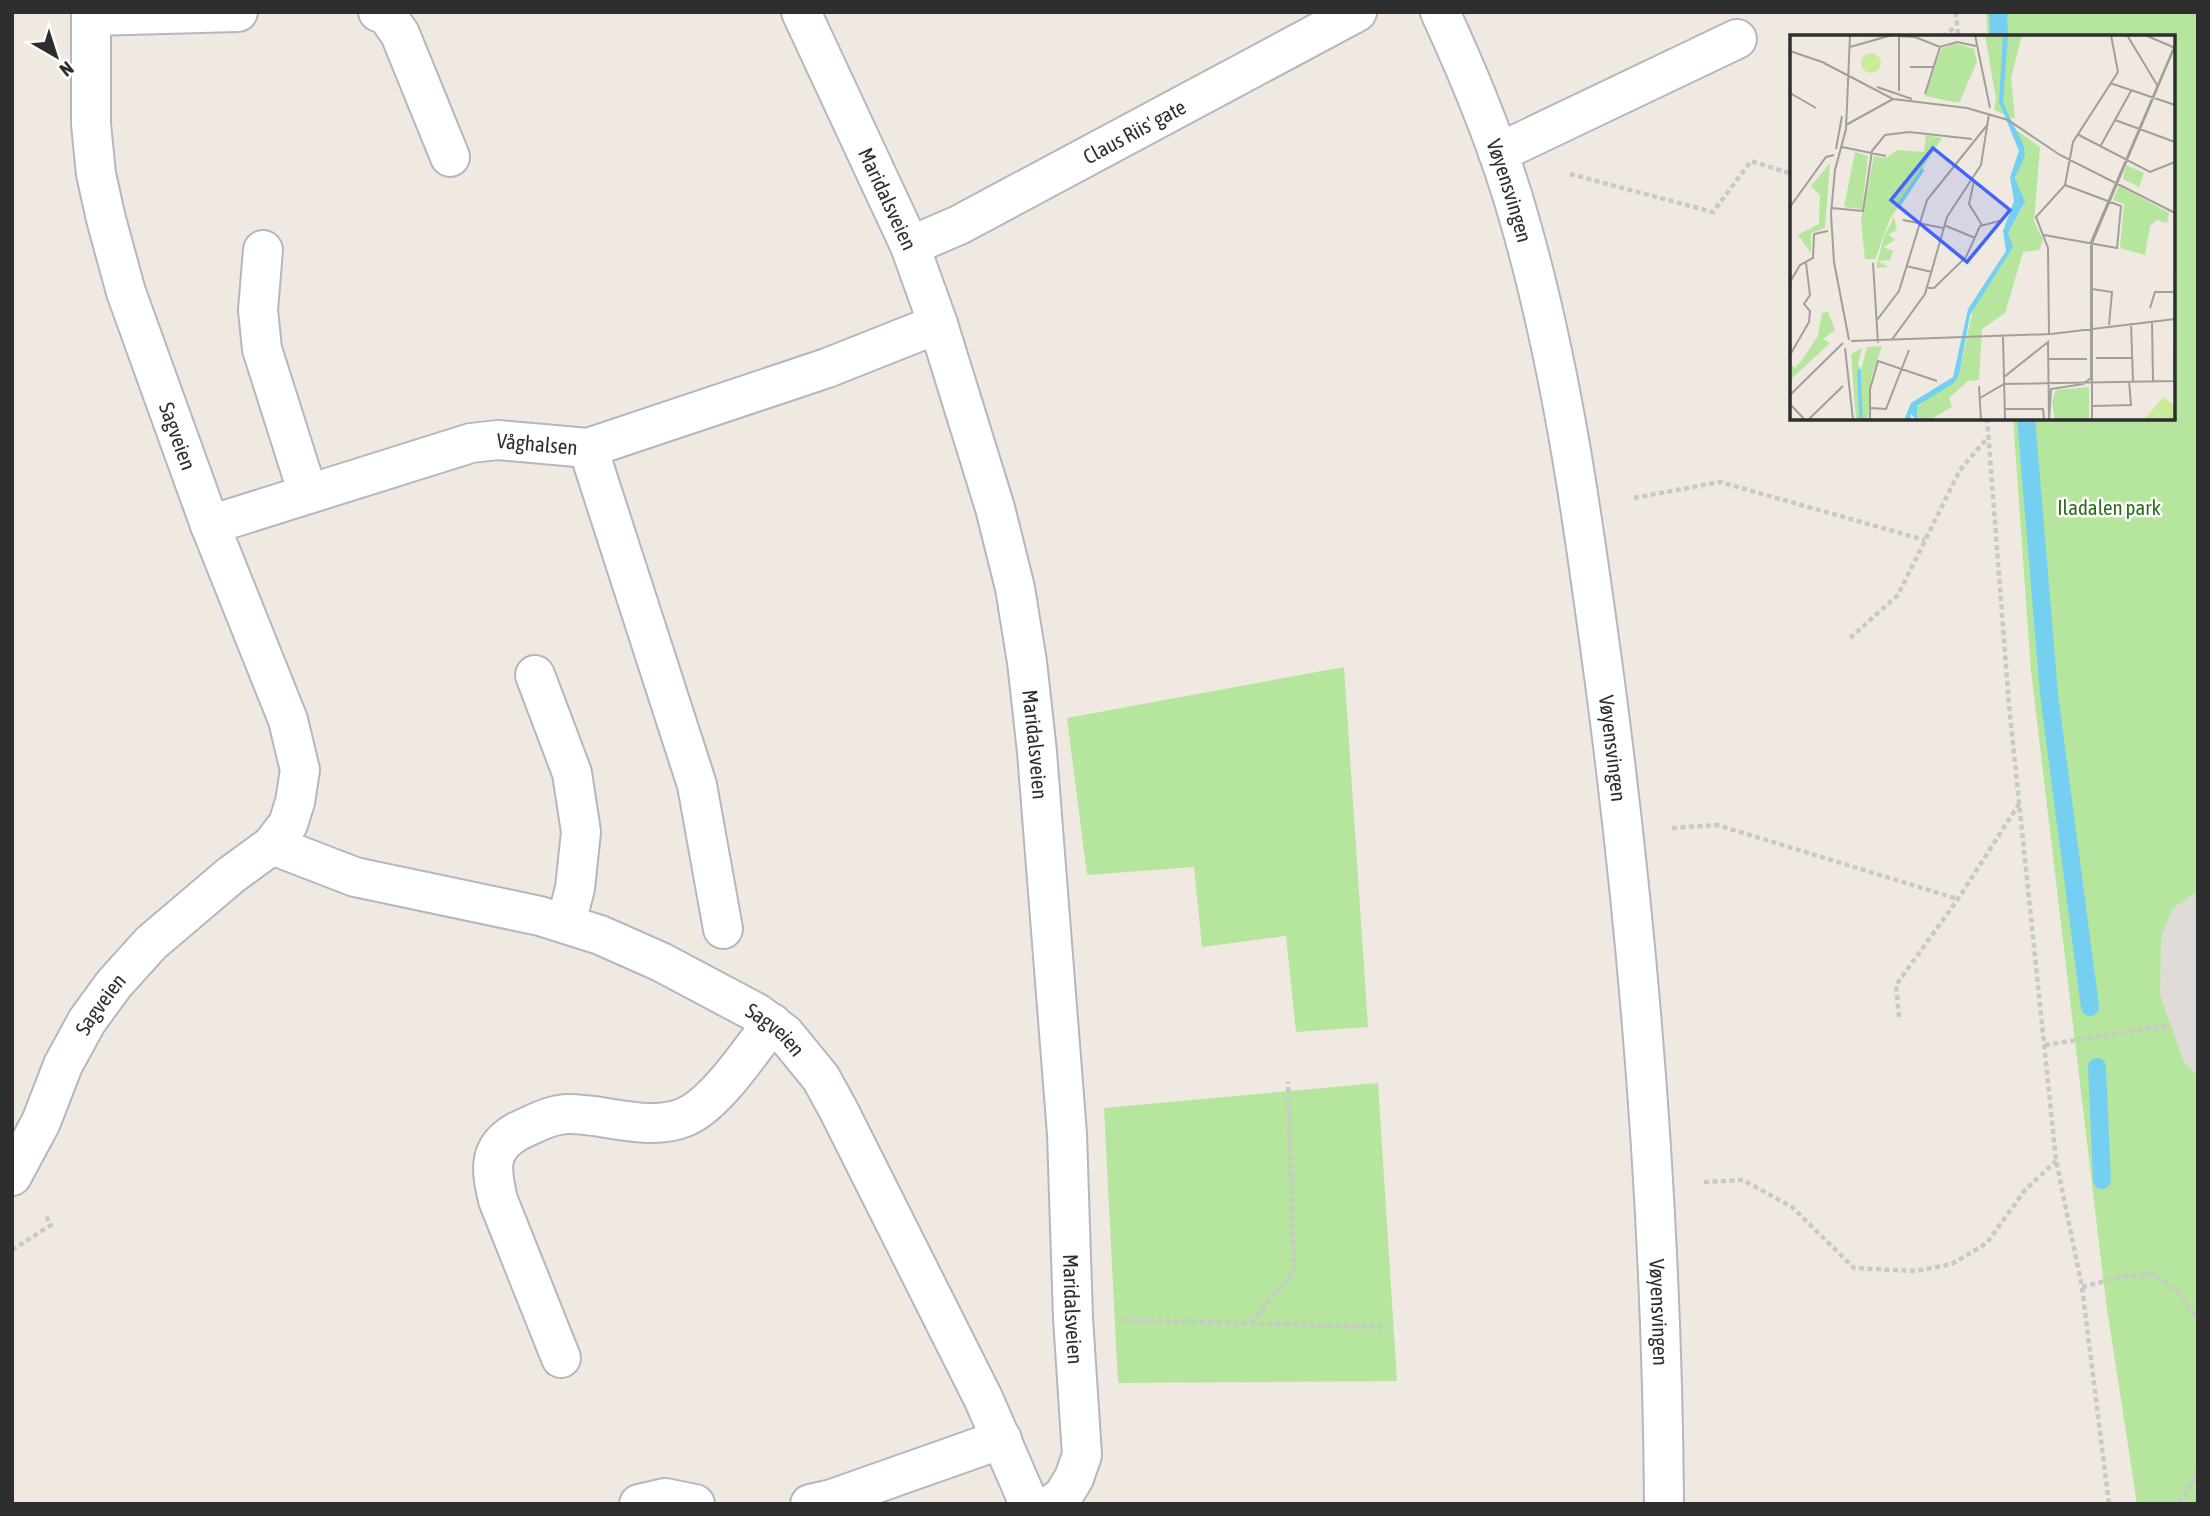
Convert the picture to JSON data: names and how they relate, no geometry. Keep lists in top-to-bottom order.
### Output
{
  "streets": {
    "street": [
      "Claus Riis' gate",
      "Vøyensvingen",
      "Maridalsveien",
      "Sagveien",
      "Våghalsen"
    ]
  },
  "crossings": [
    ["Claus Riis' gate", "Maridalsveien"],
    ["Maridalsveien", "Våghalsen"],
    ["Sagveien", "Våghalsen"]
  ],
  "parks": ["Iladalen park"],
  "north": "bottom right"
}
